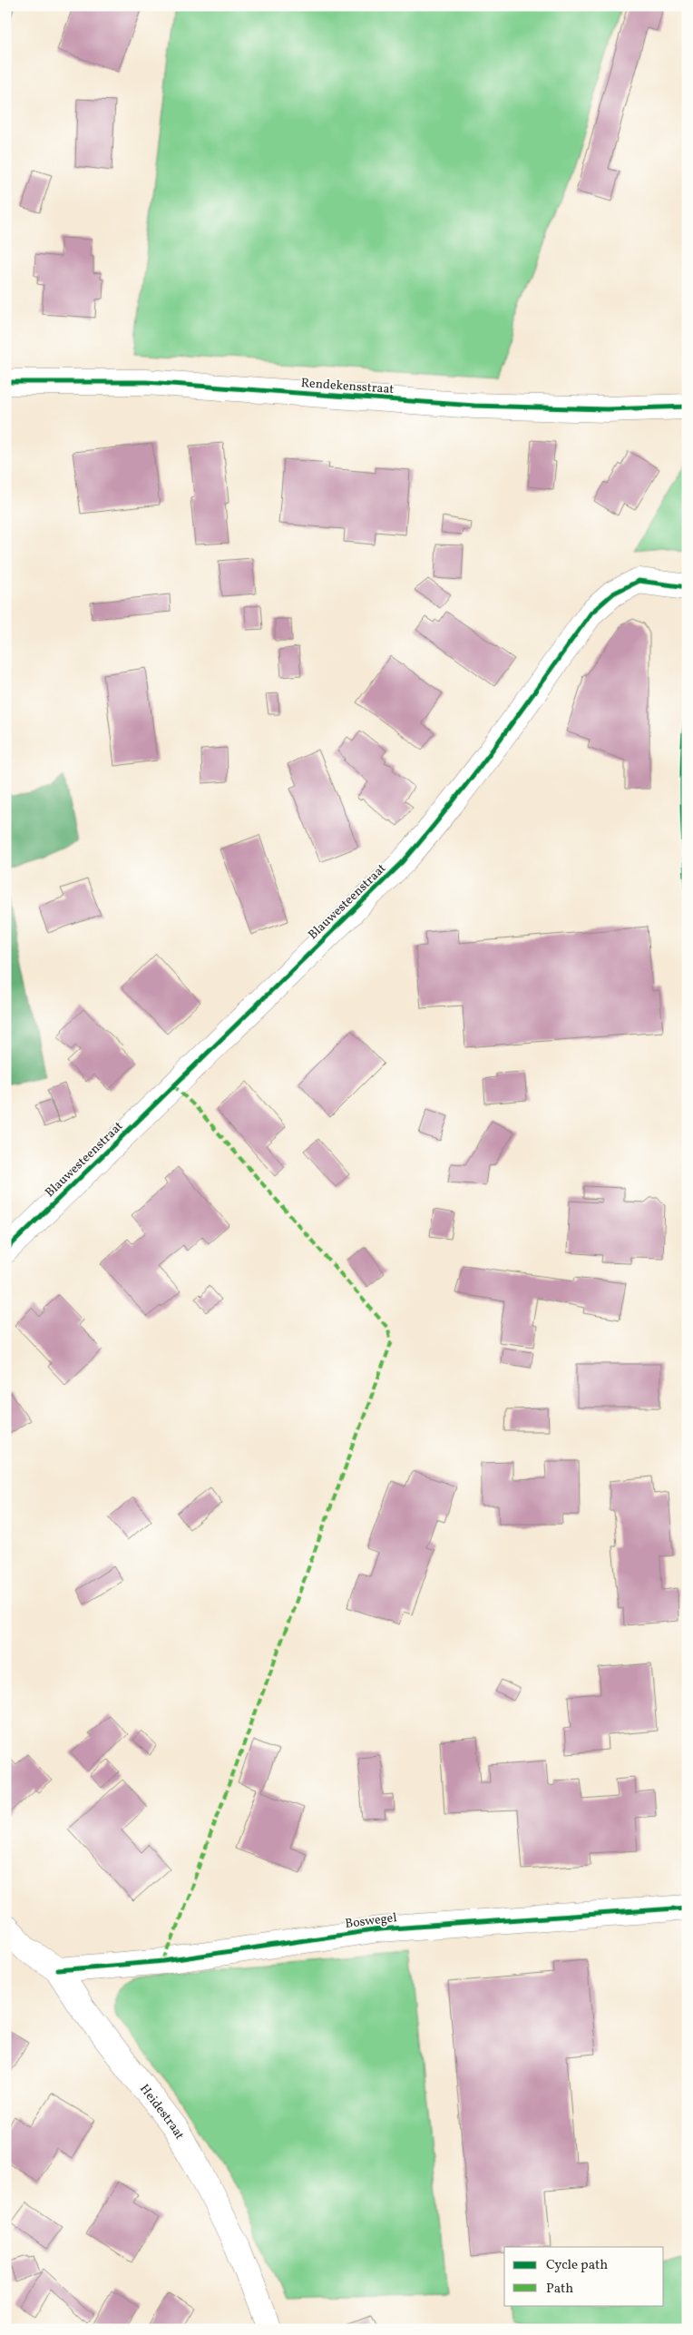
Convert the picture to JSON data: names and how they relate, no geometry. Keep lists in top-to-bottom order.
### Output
{
  "streets": {
    "street": [
      "Rendekensstraat",
      "Blauwesteenstraat",
      "Boswegel",
      "Heidestraat"
    ]
  },
  "crossings": [
    ["Boswegel", "Heidestraat"]
  ],
  "legend": ["Cycle path", "Path"]
}
